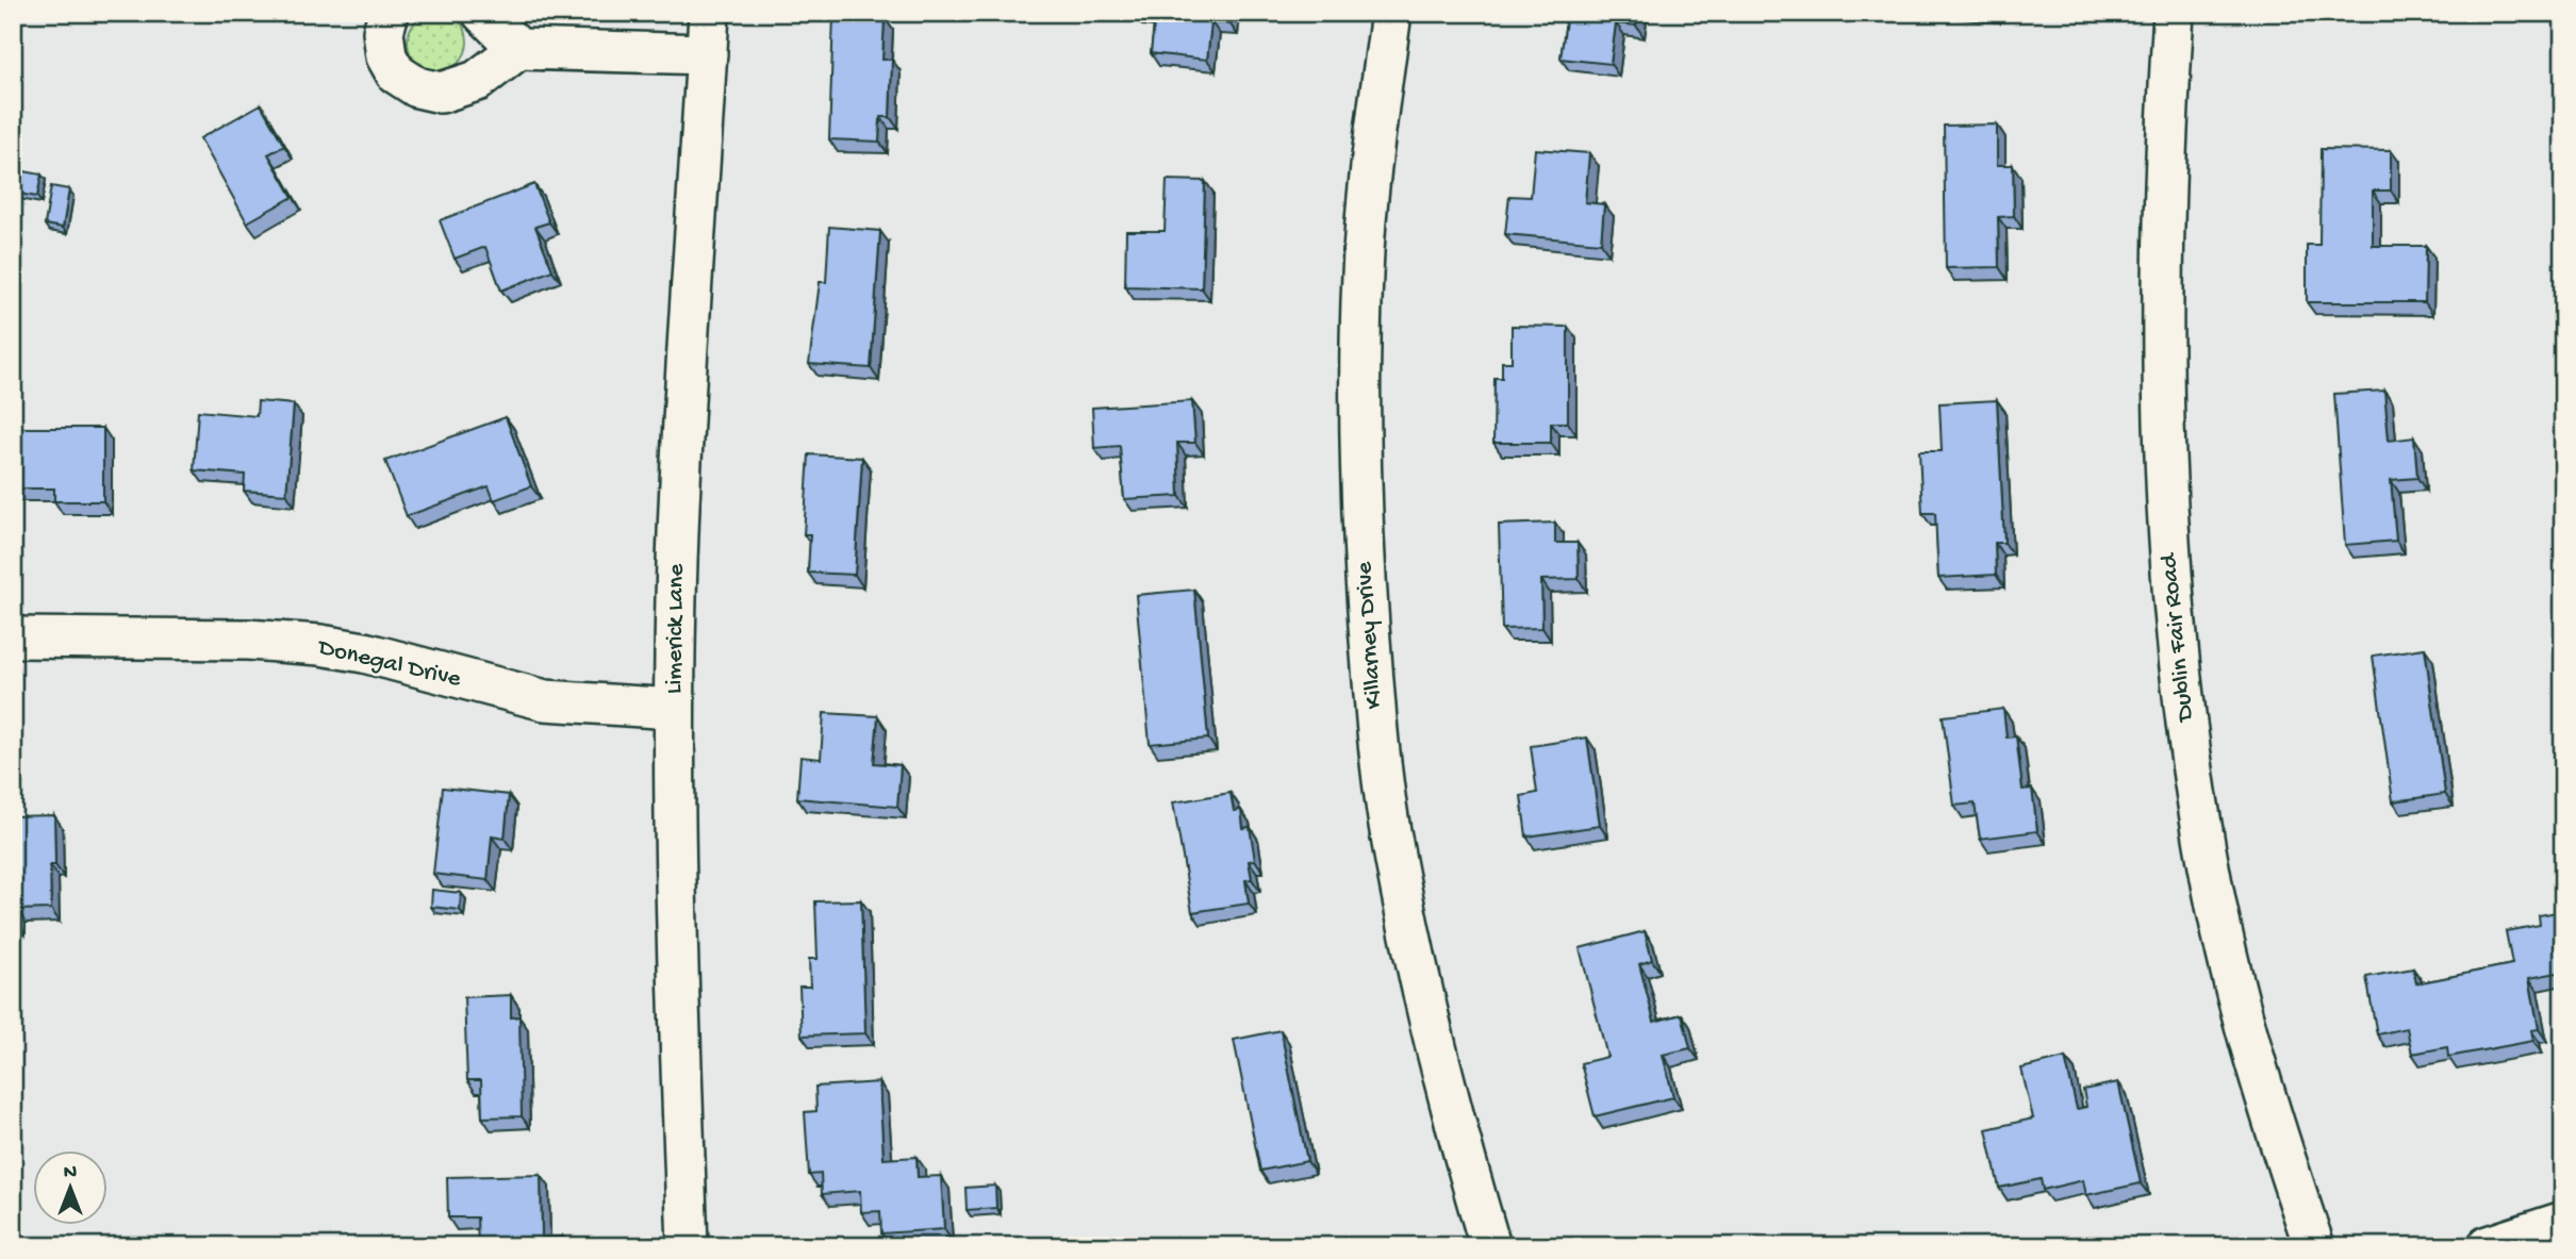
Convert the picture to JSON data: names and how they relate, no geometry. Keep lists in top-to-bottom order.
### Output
{
  "streets": {
    "street": [
      "Limerick Lane",
      "Killarney Drive",
      "Dublin Fair Road",
      "Donegal Drive"
    ]
  },
  "crossings": [
    ["Limerick Lane", "Donegal Drive"]
  ],
  "north": "top"
}
